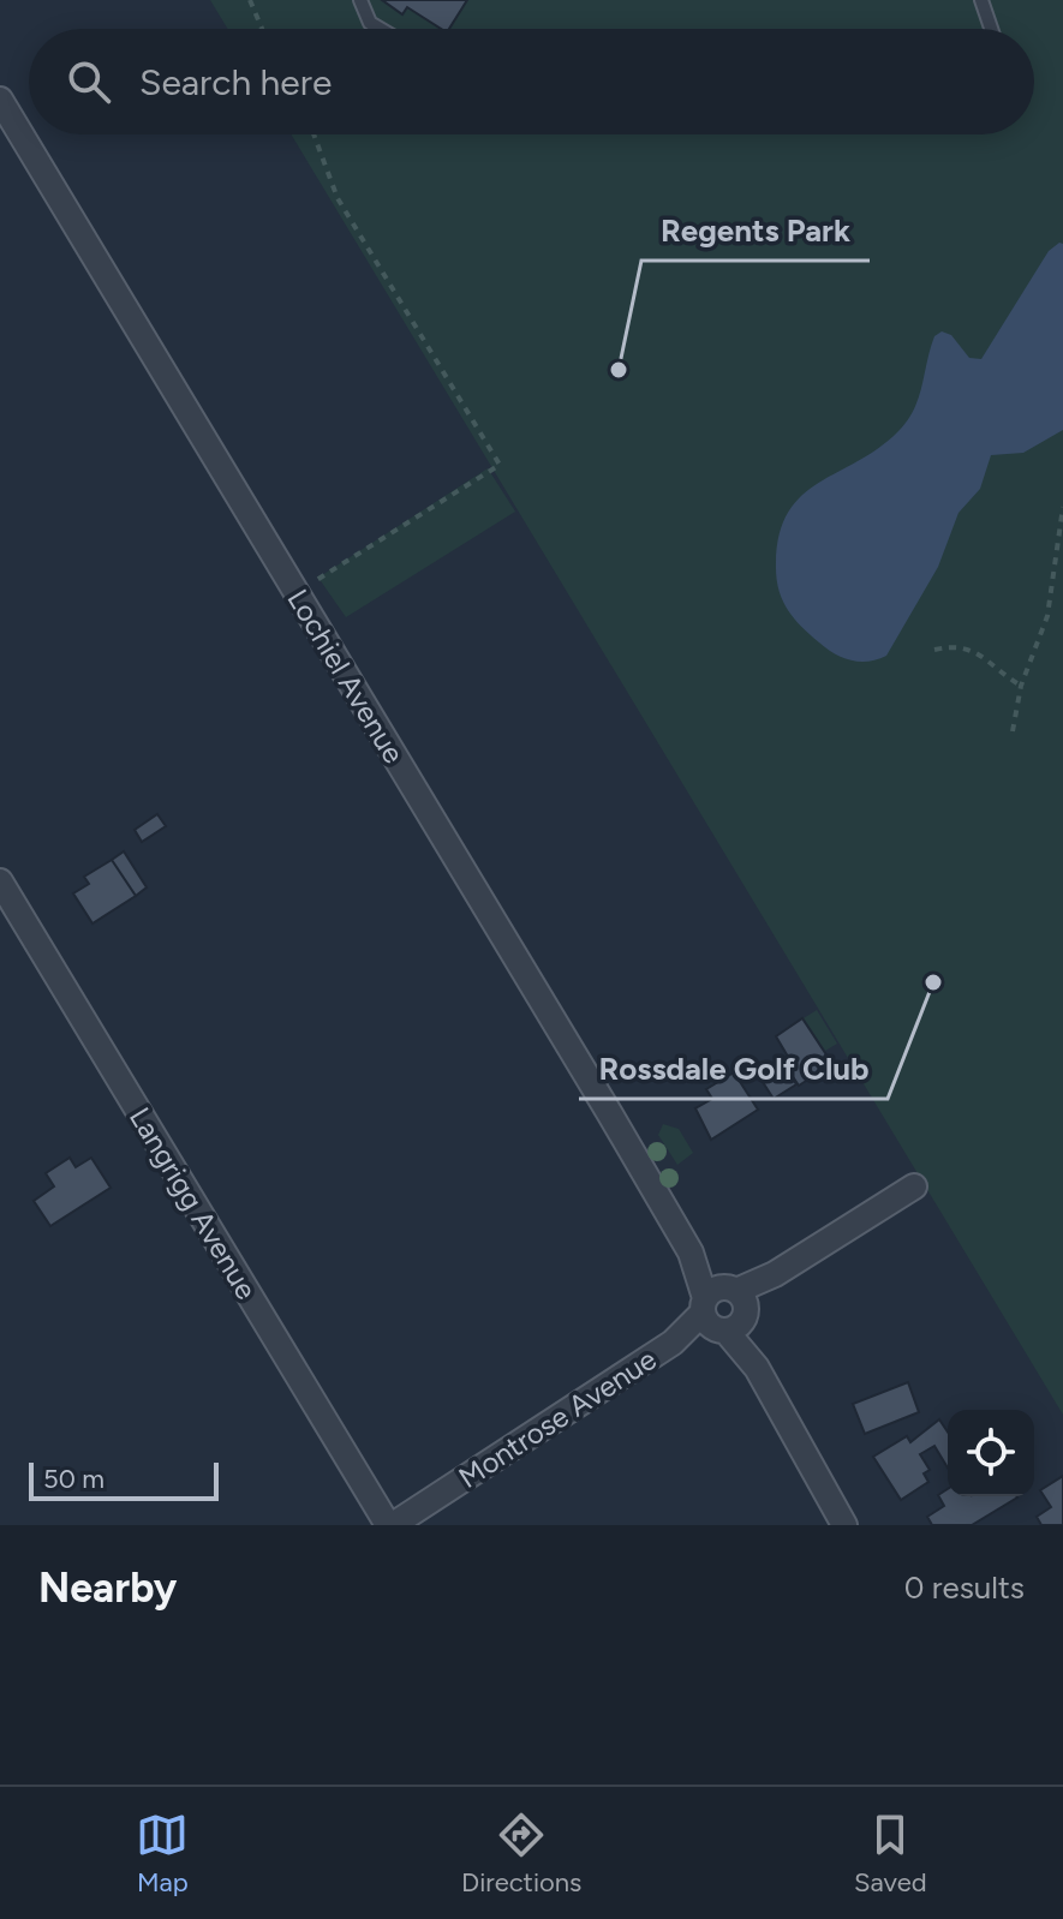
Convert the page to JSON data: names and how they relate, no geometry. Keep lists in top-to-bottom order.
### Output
{
  "streets": {
    "street": ["Lochiel Avenue", "Langrigg Avenue", "Montrose Avenue"]
  },
  "crossings": [
    ["Lochiel Avenue", "Montrose Avenue"],
    ["Langrigg Avenue", "Montrose Avenue"]
  ],
  "places": ["Regents Park", "Rossdale Golf Club"],
  "scale_bar": "50 m",
  "page": {
    "search": "Search here",
    "scale": "50 m",
    "heading": ["Nearby", "0 results"],
    "nav": ["Map", "Directions", "Saved"]
  }
}
